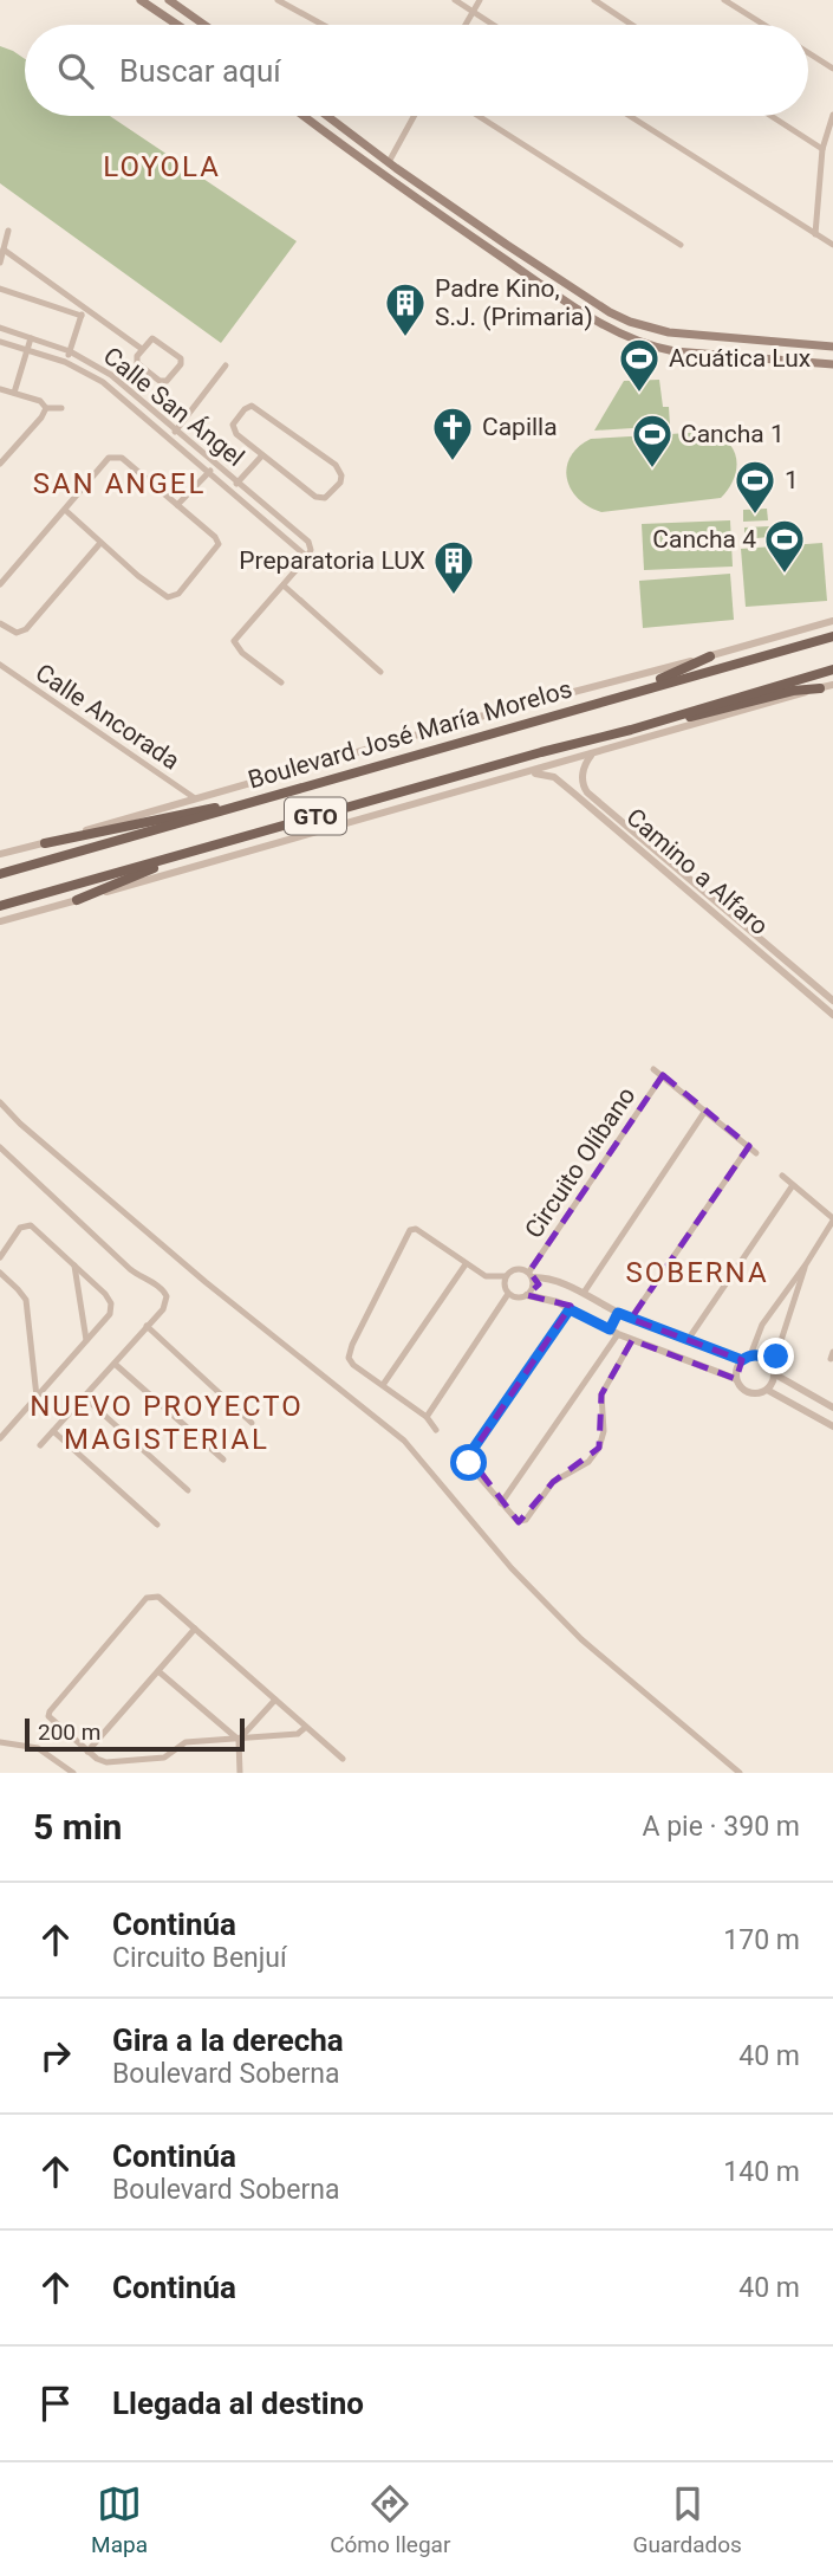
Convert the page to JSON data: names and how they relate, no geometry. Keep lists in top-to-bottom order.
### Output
{
  "streets": {
    "main road": ["Boulevard José María Morelos", "GTO"],
    "street": [
      "Calle San Ángel",
      "Calle Ancorada",
      "Camino a Alfaro",
      "Circuito Olíbano"
    ]
  },
  "districts": [
    "LOYOLA",
    "SAN ANGEL",
    "SOBERNA",
    "NUEVO PROYECTO MAGISTERIAL"
  ],
  "places": {
    "building": ["Padre Kino, S.J. (Primaria)", "Preparatoria LUX"],
    "sports": [
      "Acuática Lux",
      "Cancha 1",
      "1",
      "Cancha 4"
    ],
    "church": ["Capilla"]
  },
  "scale_bar": "200 m",
  "page": {
    "search": "Buscar aquí",
    "scale": "200 m",
    "heading": ["5 min", "A pie · 390 m"],
    "list": [
      ["Continúa", "Circuito Benjuí", "170 m"],
      ["Gira a la derecha", "Boulevard Soberna", "40 m"],
      ["Continúa", "Boulevard Soberna", "140 m"],
      ["Continúa", "40 m"],
      "Llegada al destino"
    ],
    "nav": ["Mapa", "Cómo llegar", "Guardados"]
  }
}
